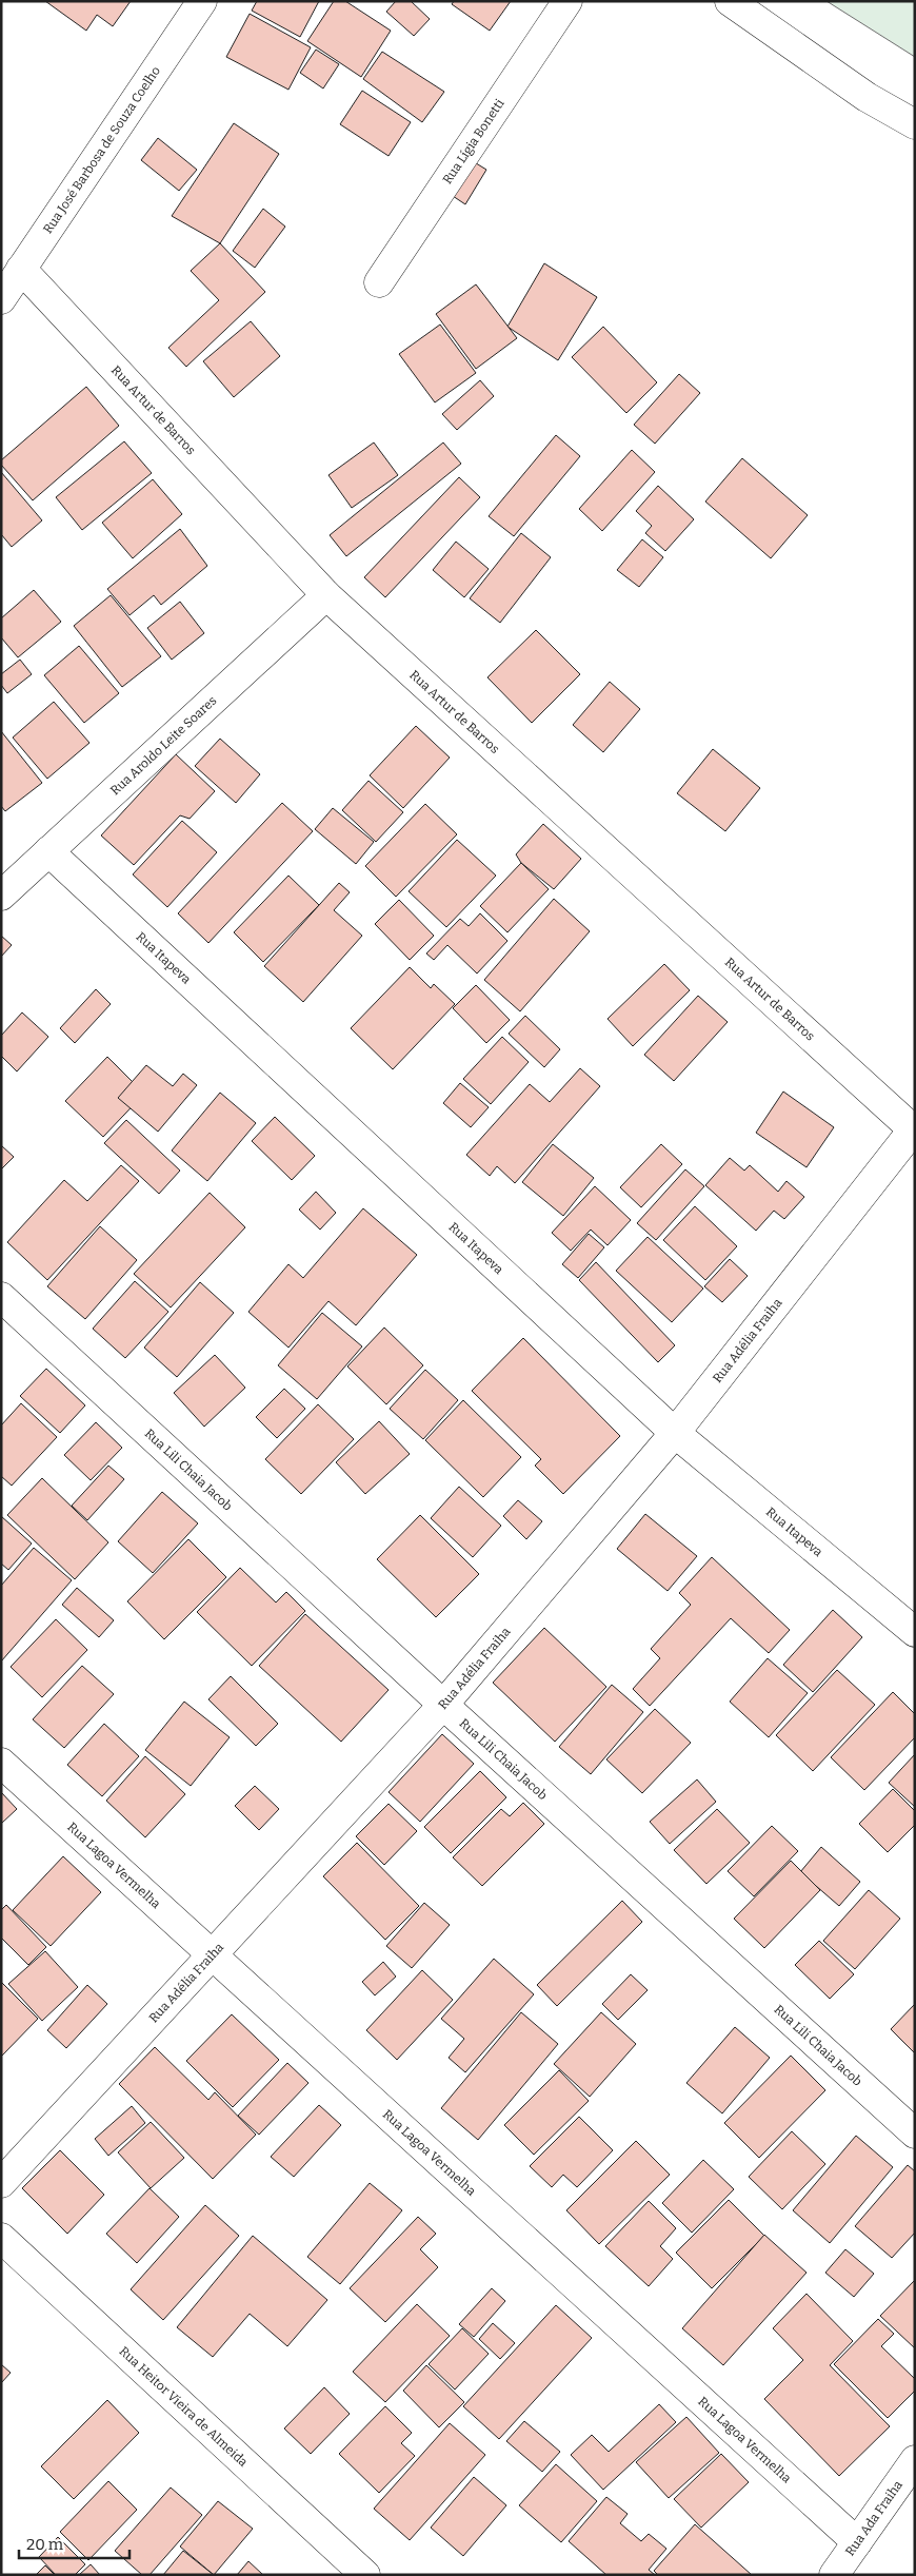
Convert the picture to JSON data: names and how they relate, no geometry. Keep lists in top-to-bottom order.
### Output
{
  "streets": {
    "street": [
      "Rua Lígia Bonetti",
      "Rua José Barbosa de Souza Coelho",
      "Rua Artur de Barros",
      "Rua Aroldo Leite Soares",
      "Rua Itapeva",
      "Rua Adélia Fraiha",
      "Rua Lili Chaia Jacob",
      "Rua Lagoa Vermelha",
      "Rua Heitor Vieira de Almeida",
      "Rua Ada Fraiha"
    ]
  },
  "crossings": [
    ["Rua José Barbosa de Souza Coelho", "Rua Artur de Barros"],
    ["Rua Artur de Barros", "Rua Aroldo Leite Soares"],
    ["Rua Artur de Barros", "Rua Adélia Fraiha"],
    ["Rua Aroldo Leite Soares", "Rua Itapeva"],
    ["Rua Itapeva", "Rua Adélia Fraiha"],
    ["Rua Adélia Fraiha", "Rua Lili Chaia Jacob"],
    ["Rua Adélia Fraiha", "Rua Lagoa Vermelha"],
    ["Rua Lagoa Vermelha", "Rua Ada Fraiha"]
  ],
  "scale_bar": "20 m"
}
